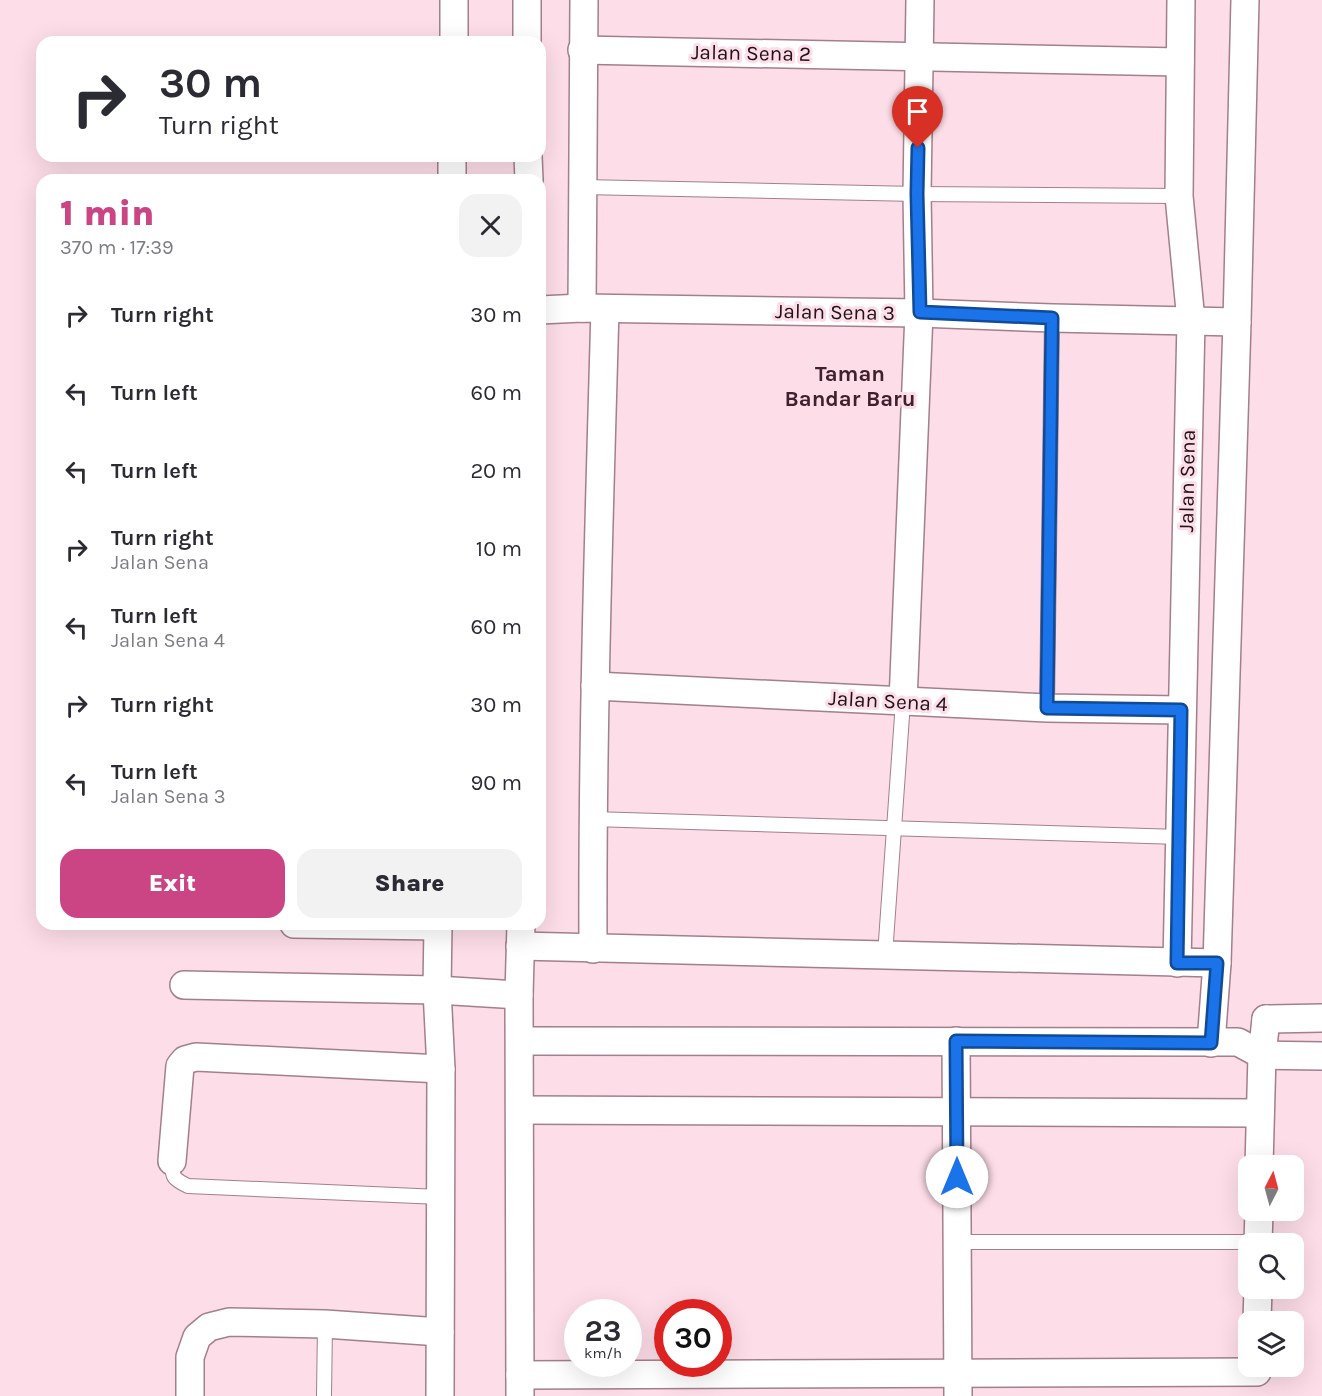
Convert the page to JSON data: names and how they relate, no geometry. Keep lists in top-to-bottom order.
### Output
{
  "streets": {
    "street": [
      "Jalan Sena 2",
      "Jalan Sena 3",
      "Jalan Sena",
      "Jalan Sena 4"
    ]
  },
  "crossings": [
    ["Jalan Sena 2", "Jalan Sena"],
    ["Jalan Sena 3", "Jalan Sena"],
    ["Jalan Sena", "Jalan Sena 4"]
  ],
  "districts": ["Taman Bandar Baru"],
  "north": "top",
  "page": {
    "turn": ["30 m", "Turn right"],
    "heading": ["1 min", "370 m · 17:39"],
    "list": [
      {
        "name": "Turn right",
        "value": "30 m"
      },
      {
        "name": "Turn left",
        "value": "60 m"
      },
      {
        "name": "Turn left",
        "value": "20 m"
      },
      {
        "name": "Turn right",
        "note": "Jalan Sena",
        "value": "10 m"
      },
      {
        "name": "Turn left",
        "note": "Jalan Sena 4",
        "value": "60 m"
      },
      {
        "name": "Turn right",
        "value": "30 m"
      },
      {
        "name": "Turn left",
        "note": "Jalan Sena 3",
        "value": "90 m"
      }
    ],
    "buttons": ["Exit", "Share"],
    "speed": "23 km/h",
    "limit": "30"
  }
}
